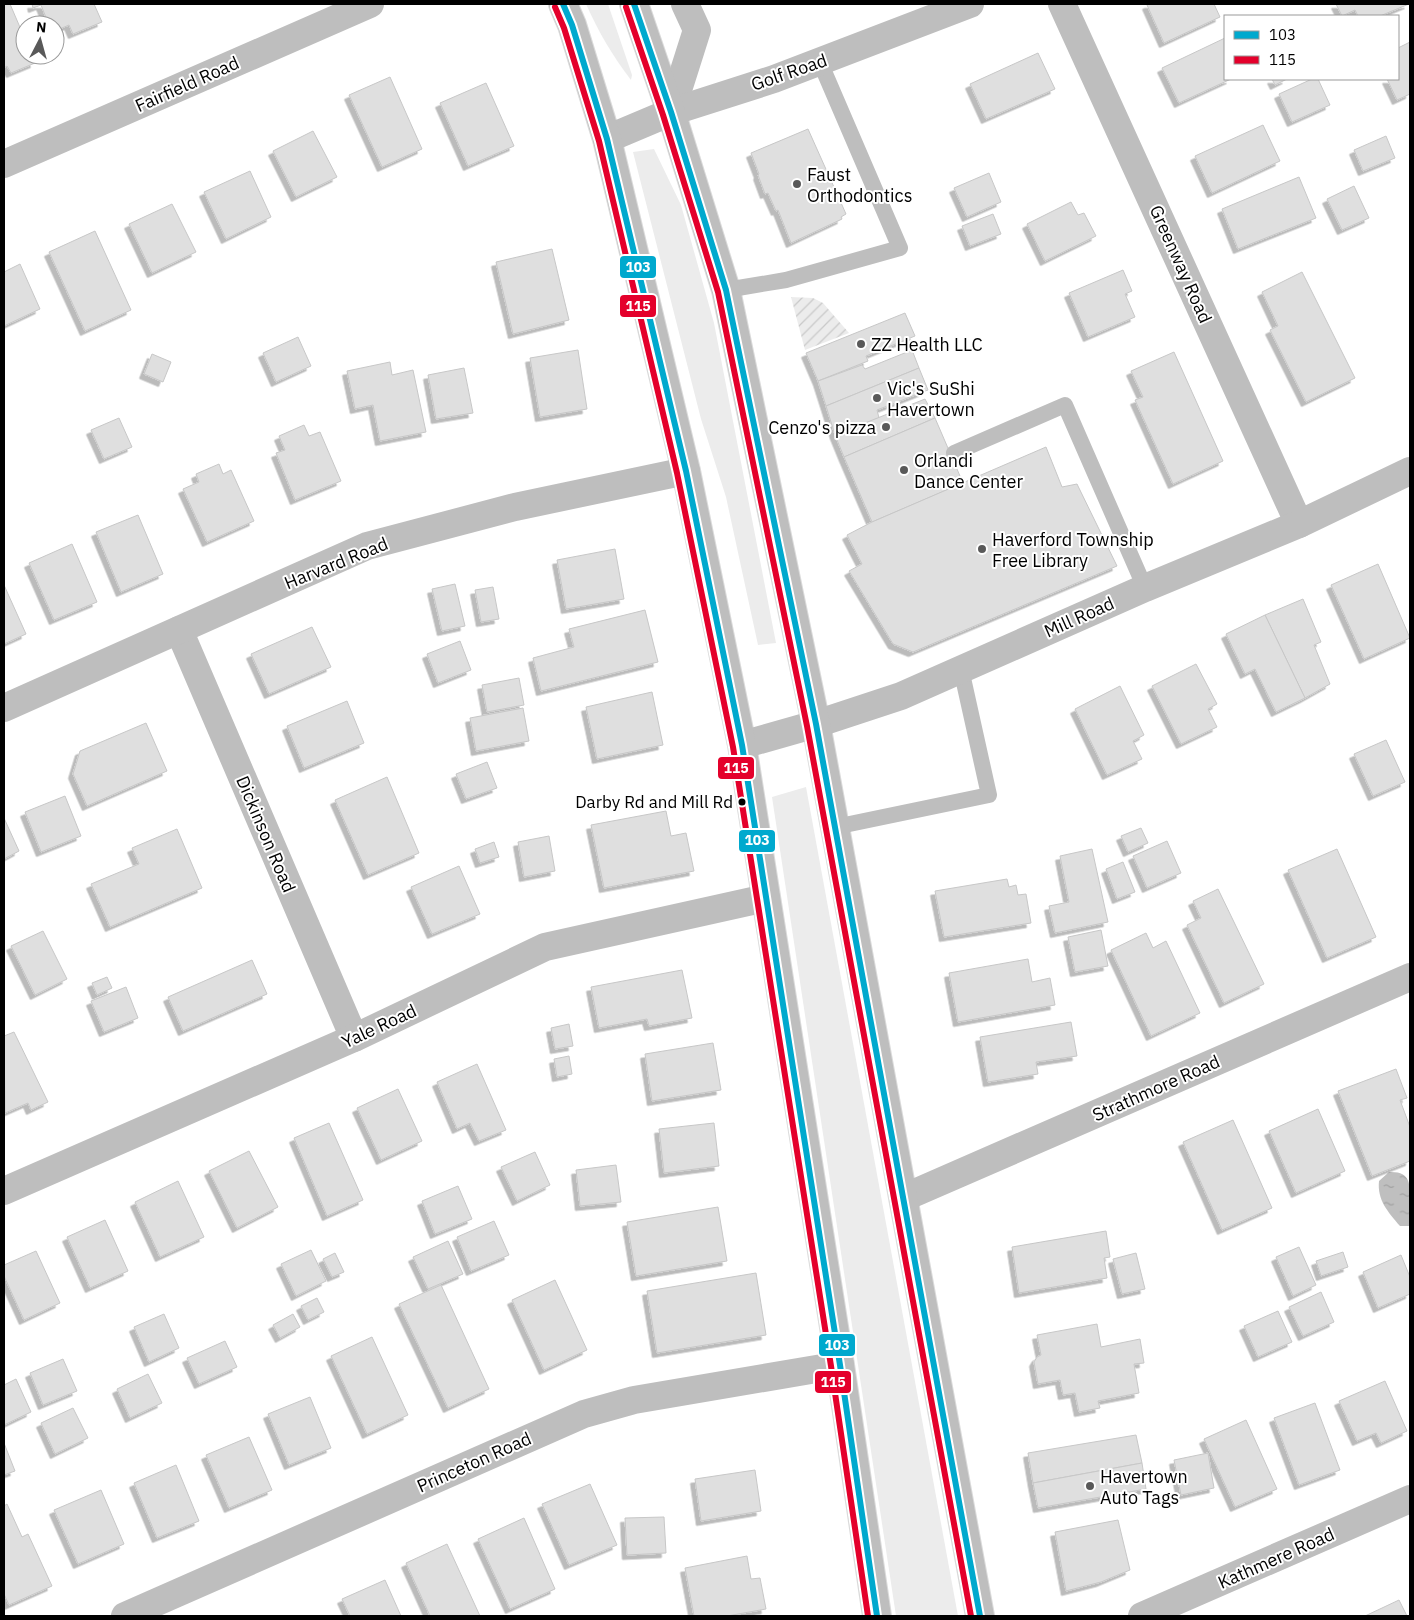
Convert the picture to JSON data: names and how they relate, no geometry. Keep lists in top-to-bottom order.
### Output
{
  "streets": {
    "street": [
      "Golf Road",
      "Fairfield Road",
      "Greenway Road",
      "Harvard Road",
      "Mill Road",
      "Dickinson Road",
      "Yale Road",
      "Strathmore Road",
      "Princeton Road",
      "Kathmere Road"
    ]
  },
  "crossings": [
    ["Greenway Road", "Mill Road"],
    ["Harvard Road", "Dickinson Road"],
    ["Dickinson Road", "Yale Road"]
  ],
  "places": [
    "Faust Orthodontics",
    "ZZ Health LLC",
    "Vic's SuShi Havertown",
    "Cenzo's pizza",
    "Orlandi Dance Center",
    "Haverford Township Free Library",
    "Darby Rd and Mill Rd",
    "Havertown Auto Tags"
  ],
  "lines": ["transit line 103", "transit line 115"],
  "legend": ["103", "115"],
  "north": "top"
}
